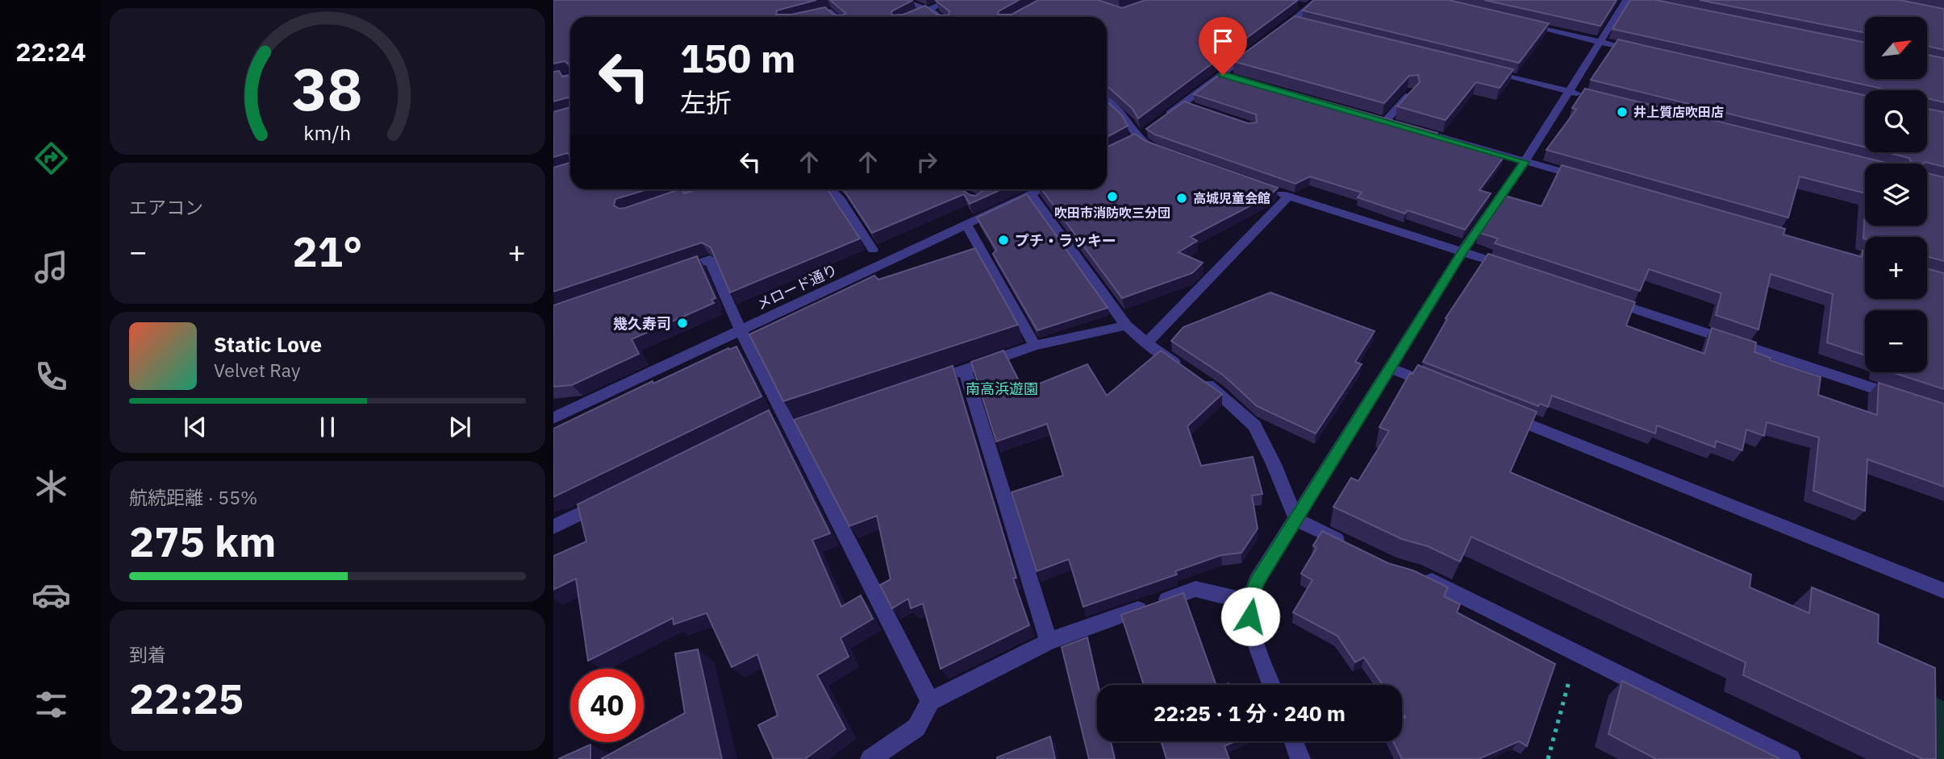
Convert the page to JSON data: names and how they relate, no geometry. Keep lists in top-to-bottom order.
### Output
{
  "streets": {
    "street": ["メロード通り"]
  },
  "parks": ["南高浜遊園"],
  "places": [
    "井上質店吹田店",
    "吹田市消防吹三分団",
    "高城児童会館",
    "プチ・ラッキー",
    "幾久寿司"
  ],
  "north": "top right",
  "page": {
    "tabs": "22:24",
    "map_buttons": ["+", "−"],
    "turn": ["150 m", "左折"],
    "tile": [
      "エアコン",
      ["航続距離 · 55%", "275 km"],
      ["到着", "22:25"]
    ],
    "heat": ["−", "21°", "+"],
    "song": ["Static Love", "Velvet Ray"],
    "limit": "40",
    "trip": "22:25 · 1 分 · 240 m",
    "gauge": ["38", "km/h"]
  }
}
